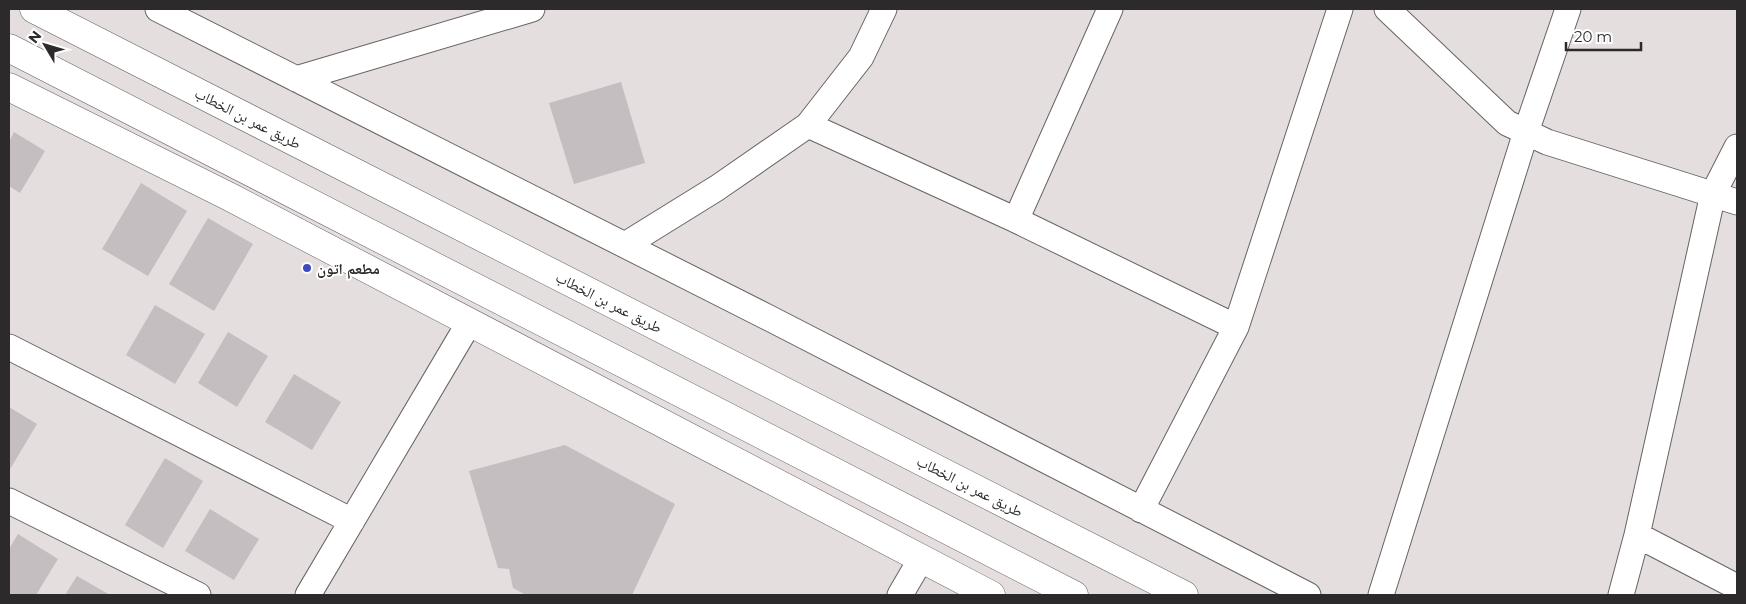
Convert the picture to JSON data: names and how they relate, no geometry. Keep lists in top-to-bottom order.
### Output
{
  "streets": {
    "main road": ["طريق عمر بن الخطاب"]
  },
  "places": ["مطعم اتون"],
  "scale_bar": "20 m",
  "north": "top left"
}
